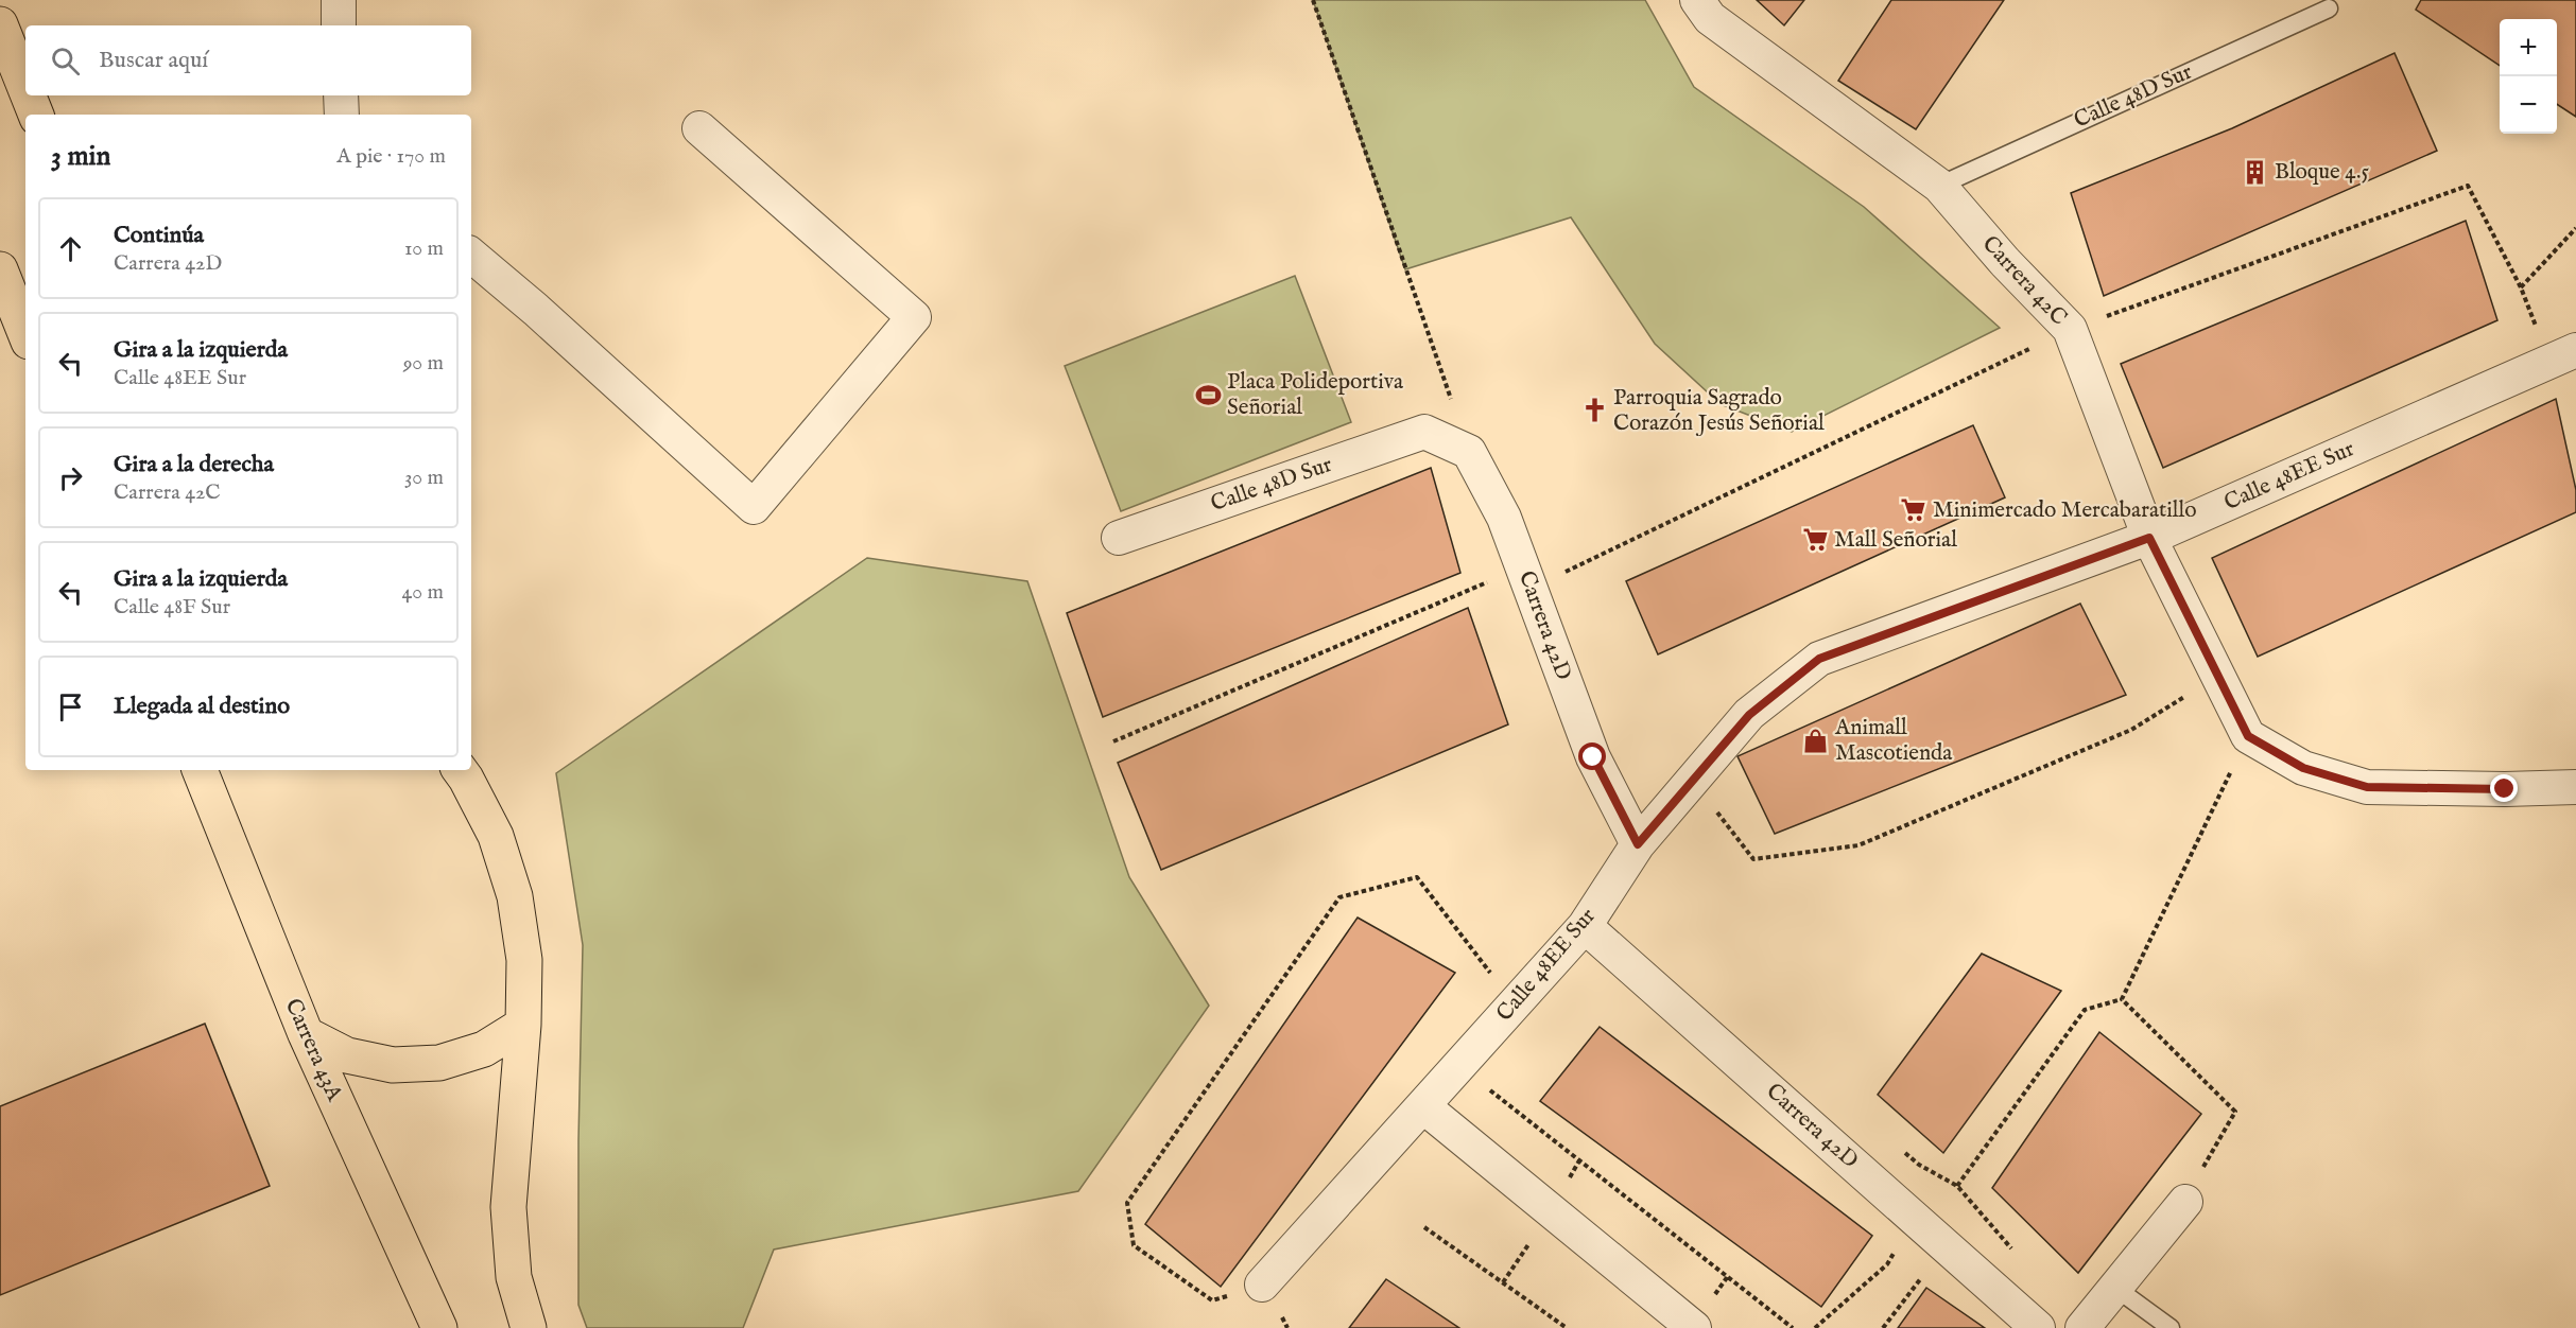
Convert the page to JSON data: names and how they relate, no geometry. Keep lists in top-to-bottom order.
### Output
{
  "streets": {
    "main road": ["Carrera 43A"],
    "street": [
      "Calle 48D Sur",
      "Carrera 42C",
      "Calle 48EE Sur",
      "Carrera 42D"
    ]
  },
  "crossings": [
    ["Calle 48D Sur", "Carrera 42C"],
    ["Calle 48D Sur", "Carrera 42D"],
    ["Carrera 42C", "Calle 48EE Sur"],
    ["Calle 48EE Sur", "Carrera 42D"]
  ],
  "places": {
    "building": ["Bloque 4.5"],
    "sports": ["Placa Polideportiva Señorial"],
    "church": ["Parroquia Sagrado Corazón Jesús Señorial"],
    "supermarket": ["Minimercado Mercabaratillo", "Mall Señorial"],
    "shop": ["Animall Mascotienda"]
  },
  "page": {
    "map_buttons": ["+", "−"],
    "search": "Buscar aquí",
    "heading": ["3 min", "A pie · 170 m"],
    "list": [
      ["Continúa", "Carrera 42D", "10 m"],
      ["Gira a la izquierda", "Calle 48EE Sur", "90 m"],
      ["Gira a la derecha", "Carrera 42C", "30 m"],
      ["Gira a la izquierda", "Calle 48F Sur", "40 m"],
      "Llegada al destino"
    ]
  }
}
